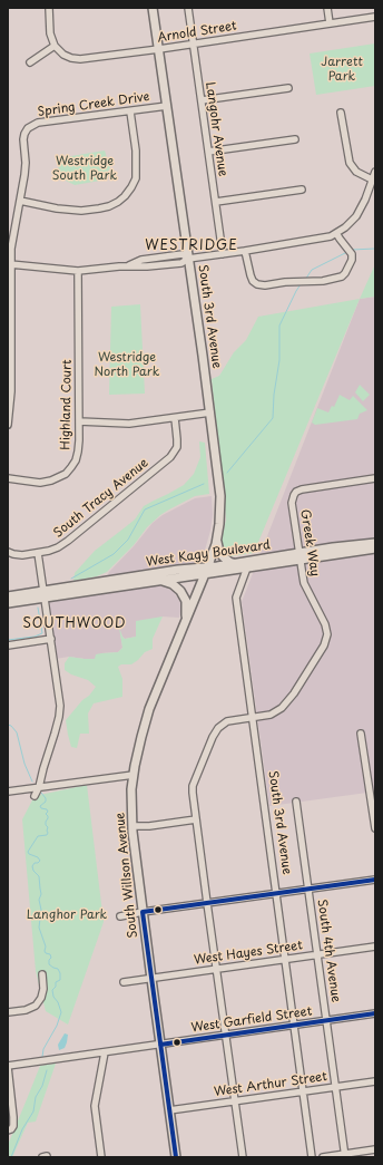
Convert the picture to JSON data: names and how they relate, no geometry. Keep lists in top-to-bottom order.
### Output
{
  "streets": {
    "main road": ["South 3rd Avenue", "West Kagy Boulevard", "South Willson Avenue"],
    "street": [
      "Arnold Street",
      "Spring Creek Drive",
      "Langohr Avenue",
      "Highland Court",
      "South Tracy Avenue",
      "Greek Way",
      "South 4th Avenue",
      "West Hayes Street",
      "West Garfield Street",
      "West Arthur Street"
    ]
  },
  "crossings": [
    ["Arnold Street", "Langohr Avenue"],
    ["Arnold Street", "South 3rd Avenue"],
    ["Spring Creek Drive", "South 3rd Avenue"],
    ["South 3rd Avenue", "Greek Way"],
    ["South 3rd Avenue", "West Kagy Boulevard"],
    ["South 3rd Avenue", "South Willson Avenue"],
    ["South 3rd Avenue", "West Hayes Street"],
    ["South 3rd Avenue", "West Garfield Street"],
    ["South 3rd Avenue", "West Arthur Street"],
    ["Greek Way", "West Kagy Boulevard"],
    ["Greek Way", "West Hayes Street"],
    ["Greek Way", "West Garfield Street"],
    ["Greek Way", "West Arthur Street"],
    ["West Kagy Boulevard", "South Willson Avenue"],
    ["South Willson Avenue", "West Hayes Street"],
    ["South Willson Avenue", "West Garfield Street"],
    ["South Willson Avenue", "West Arthur Street"],
    ["South 4th Avenue", "West Hayes Street"],
    ["South 4th Avenue", "West Garfield Street"],
    ["South 4th Avenue", "West Arthur Street"]
  ],
  "districts": ["WESTRIDGE", "SOUTHWOOD"],
  "parks": [
    "Jarrett Park",
    "Westridge South Park",
    "Westridge North Park",
    "Langhor Park"
  ]
}
